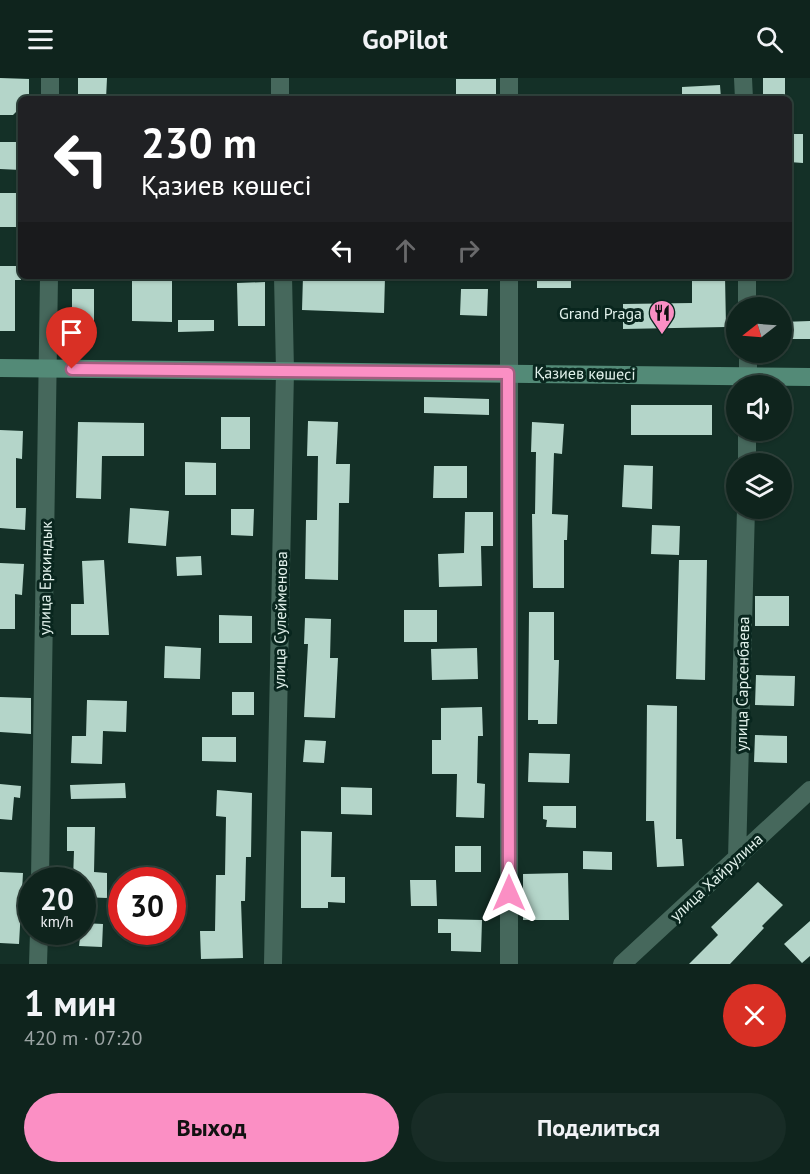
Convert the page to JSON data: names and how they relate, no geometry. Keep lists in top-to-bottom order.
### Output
{
  "streets": {
    "street": [
      "Қазиев көшесі",
      "улица Еркиндык",
      "улица Сулейменова",
      "улица Сарсенбаева",
      "улица Хайрулина"
    ]
  },
  "crossings": [
    ["Қазиев көшесі", "улица Еркиндык"],
    ["Қазиев көшесі", "улица Сулейменова"],
    ["улица Сарсенбаева", "улица Хайрулина"]
  ],
  "places": {
    "restaurant": ["Grand Praga"]
  },
  "north": "left",
  "page": {
    "header": "GoPilot",
    "turn": ["230 m", "Қазиев көшесі"],
    "speed": "20 km/h",
    "limit": "30",
    "heading": ["1 мин", "420 m · 07:20"],
    "buttons": ["Выход", "Поделиться"]
  }
}
